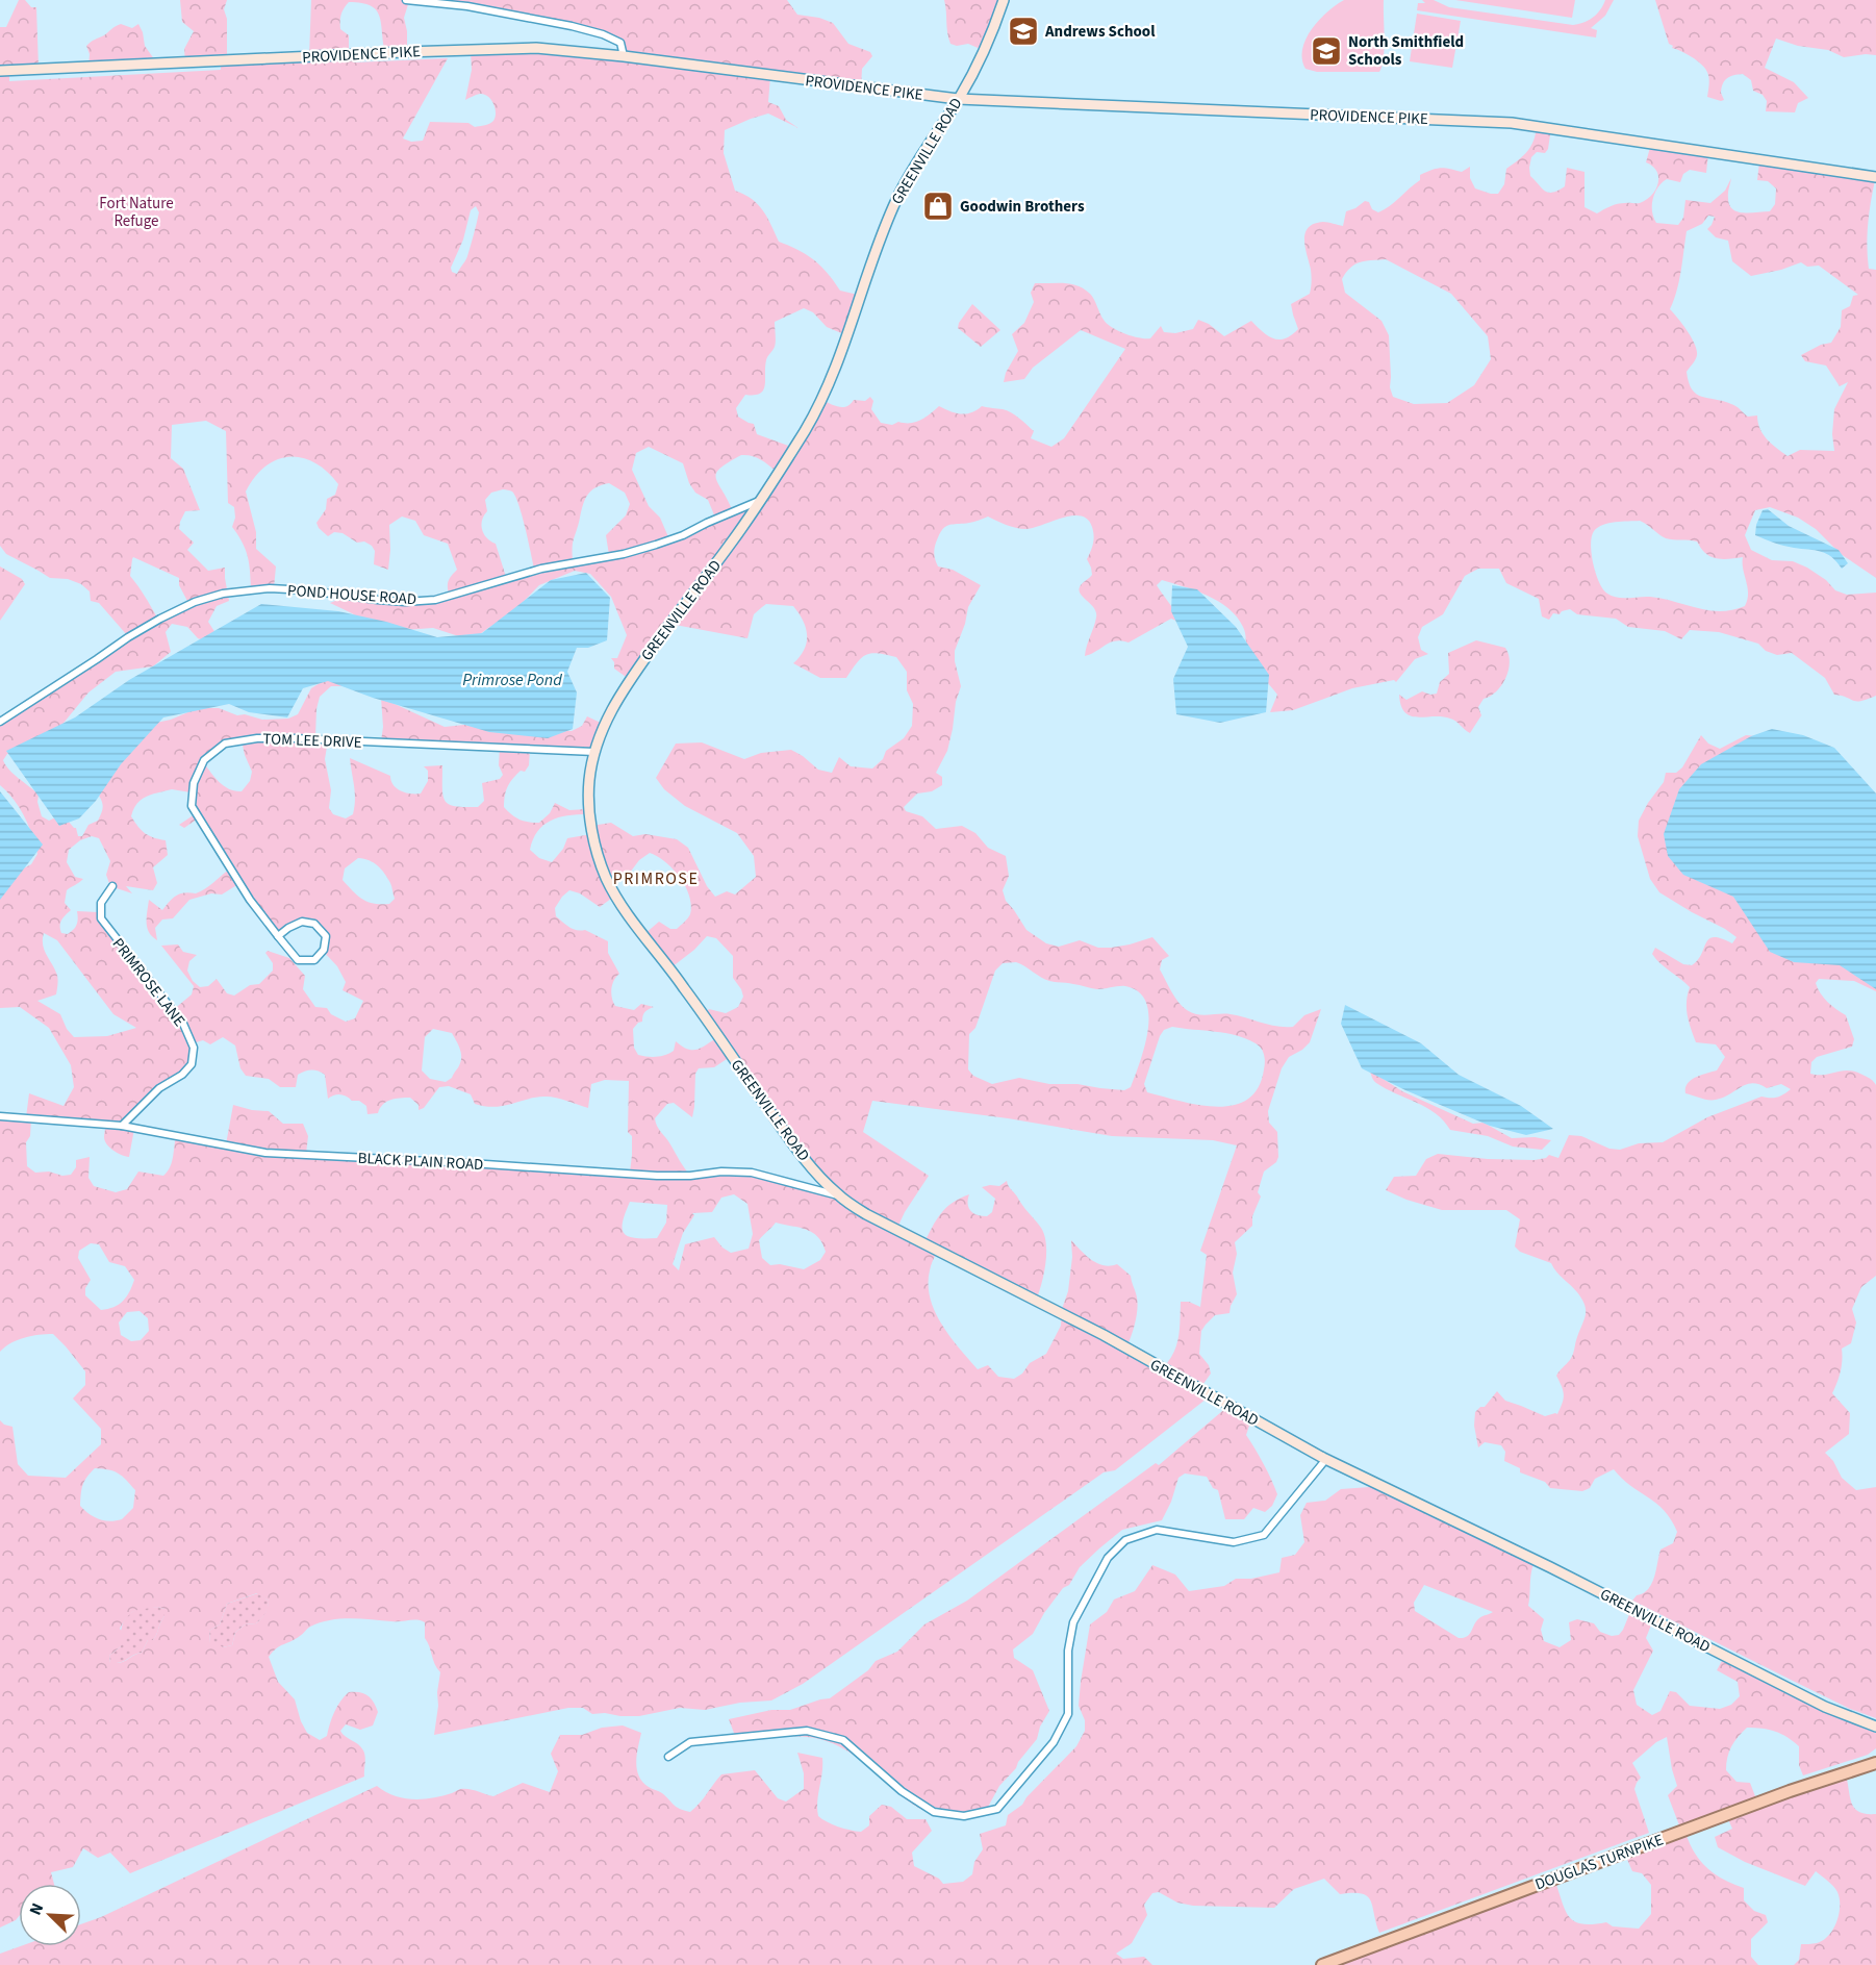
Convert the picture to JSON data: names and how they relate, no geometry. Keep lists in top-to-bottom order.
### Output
{
  "streets": {
    "main road": ["PROVIDENCE PIKE", "GREENVILLE ROAD", "DOUGLAS TURNPIKE"],
    "street": [
      "POND HOUSE ROAD",
      "TOM LEE DRIVE",
      "PRIMROSE LANE",
      "BLACK PLAIN ROAD"
    ]
  },
  "crossings": [
    ["PROVIDENCE PIKE", "GREENVILLE ROAD"],
    ["GREENVILLE ROAD", "POND HOUSE ROAD"],
    ["GREENVILLE ROAD", "TOM LEE DRIVE"],
    ["GREENVILLE ROAD", "BLACK PLAIN ROAD"],
    ["PRIMROSE LANE", "BLACK PLAIN ROAD"]
  ],
  "districts": ["PRIMROSE"],
  "water": ["Primrose Pond"],
  "parks": ["Fort Nature Refuge"],
  "places": {
    "school or university": ["Andrews School", "North Smithfield Schools"],
    "shop": ["Goodwin Brothers"]
  },
  "north": "top left"
}
